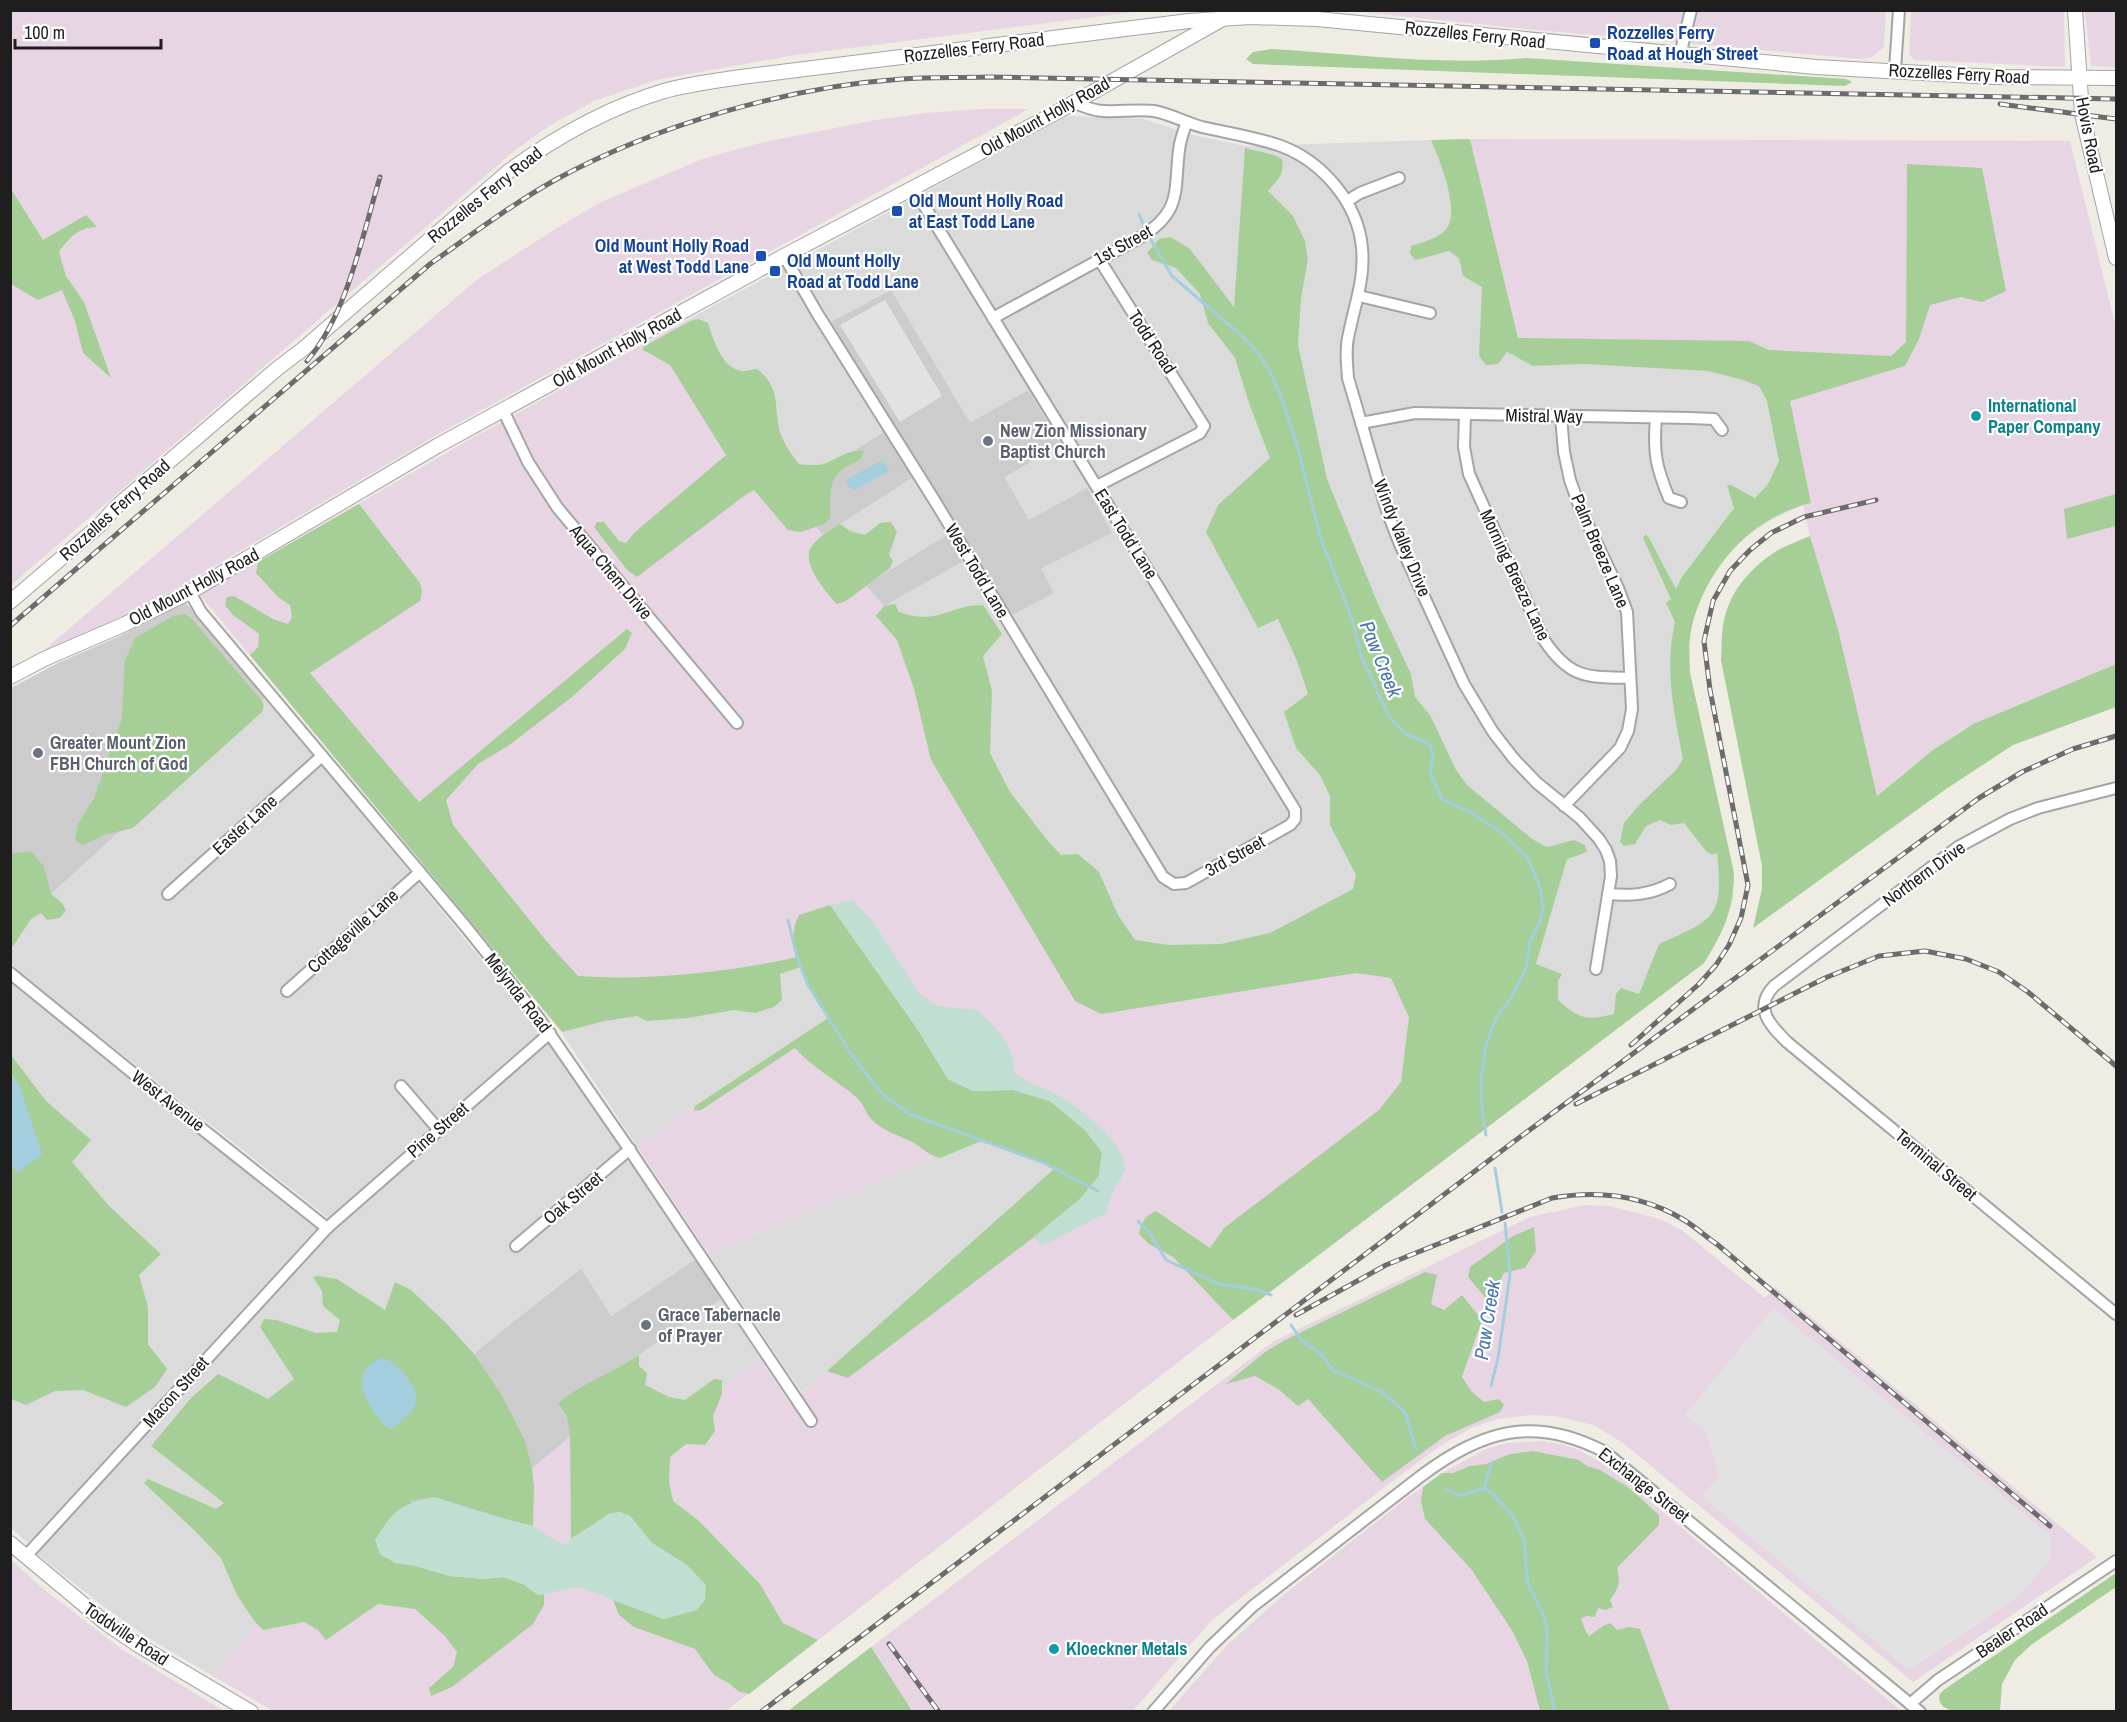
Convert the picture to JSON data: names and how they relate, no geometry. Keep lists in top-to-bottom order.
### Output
{
  "streets": {
    "street": [
      "Rozzelles Ferry Road",
      "Old Mount Holly Road",
      "Hovis Road",
      "1st Street",
      "Todd Road",
      "Mistral Way",
      "East Todd Lane",
      "Windy Valley Drive",
      "Palm Breeze Lane",
      "West Todd Lane",
      "Aqua Chem Drive",
      "Morning Breeze Lane",
      "Easter Lane",
      "3rd Street",
      "Northern Drive",
      "Cottageville Lane",
      "Melynda Road",
      "West Avenue",
      "Pine Street",
      "Terminal Street",
      "Oak Street",
      "Macon Street",
      "Exchange Street",
      "Bealer Road",
      "Toddville Road"
    ]
  },
  "crossings": [
    ["Rozzelles Ferry Road", "Old Mount Holly Road"],
    ["Rozzelles Ferry Road", "Hovis Road"],
    ["Old Mount Holly Road", "East Todd Lane"],
    ["Old Mount Holly Road", "Windy Valley Drive"],
    ["Old Mount Holly Road", "West Todd Lane"],
    ["Old Mount Holly Road", "Aqua Chem Drive"],
    ["Old Mount Holly Road", "Melynda Road"],
    ["1st Street", "Todd Road"],
    ["1st Street", "East Todd Lane"],
    ["1st Street", "Windy Valley Drive"],
    ["Todd Road", "East Todd Lane"],
    ["Mistral Way", "Windy Valley Drive"],
    ["Mistral Way", "Palm Breeze Lane"],
    ["Mistral Way", "Morning Breeze Lane"],
    ["East Todd Lane", "3rd Street"],
    ["Windy Valley Drive", "Palm Breeze Lane"],
    ["Palm Breeze Lane", "Morning Breeze Lane"],
    ["West Todd Lane", "3rd Street"],
    ["Easter Lane", "Melynda Road"],
    ["Northern Drive", "Terminal Street"],
    ["Cottageville Lane", "Melynda Road"],
    ["Melynda Road", "Pine Street"],
    ["Melynda Road", "Oak Street"],
    ["West Avenue", "Pine Street"],
    ["West Avenue", "Macon Street"],
    ["Pine Street", "Macon Street"],
    ["Macon Street", "Toddville Road"],
    ["Exchange Street", "Bealer Road"]
  ],
  "water": ["Paw Creek"],
  "places": {
    "transit": [
      "Rozzelles Ferry Road at Hough Street",
      "Old Mount Holly Road at East Todd Lane",
      "Old Mount Holly Road at West Todd Lane",
      "Old Mount Holly Road at Todd Lane"
    ],
    "other": [
      "International Paper Company",
      "New Zion Missionary Baptist Church",
      "Greater Mount Zion FBH Church of God",
      "Grace Tabernacle of Prayer",
      "Kloeckner Metals"
    ]
  },
  "scale_bar": "100 m"
}
